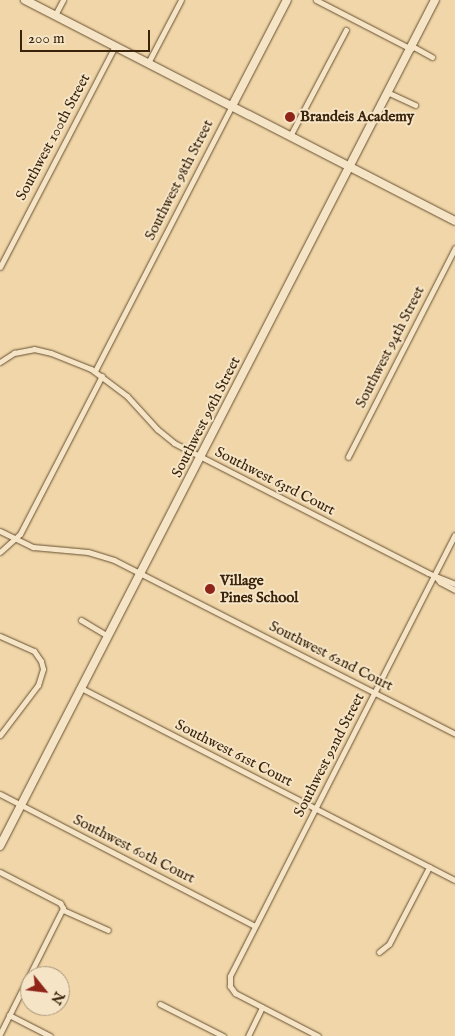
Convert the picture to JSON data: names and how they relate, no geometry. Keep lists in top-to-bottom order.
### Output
{
  "streets": {
    "street": [
      "Southwest 100th Street",
      "Southwest 98th Street",
      "Southwest 94th Street",
      "Southwest 96th Street",
      "Southwest 63rd Court",
      "Southwest 62nd Court",
      "Southwest 61st Court",
      "Southwest 92nd Street",
      "Southwest 60th Court"
    ]
  },
  "crossings": [
    ["Southwest 98th Street", "Southwest 63rd Court"],
    ["Southwest 96th Street", "Southwest 63rd Court"],
    ["Southwest 96th Street", "Southwest 62nd Court"],
    ["Southwest 96th Street", "Southwest 61st Court"],
    ["Southwest 96th Street", "Southwest 60th Court"],
    ["Southwest 63rd Court", "Southwest 92nd Street"],
    ["Southwest 62nd Court", "Southwest 92nd Street"],
    ["Southwest 61st Court", "Southwest 92nd Street"],
    ["Southwest 92nd Street", "Southwest 60th Court"]
  ],
  "places": ["Brandeis Academy", "Village Pines School"],
  "scale_bar": "200 m",
  "north": "bottom right"
}
